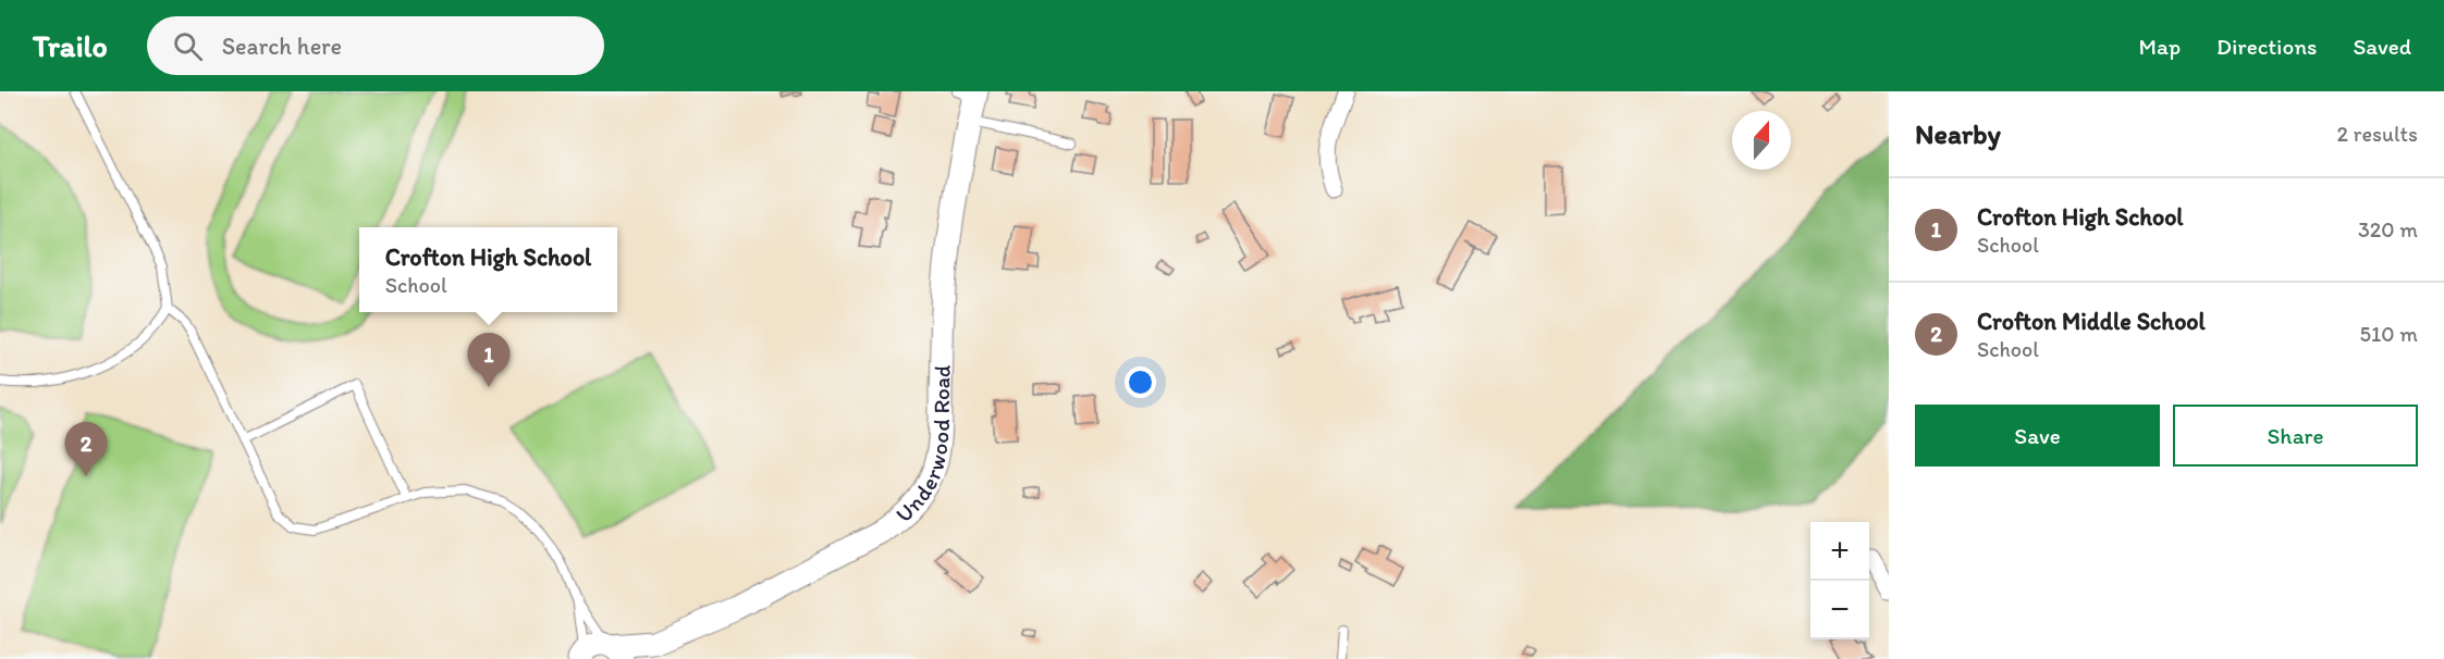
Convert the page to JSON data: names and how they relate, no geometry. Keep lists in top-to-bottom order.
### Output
{
  "streets": {
    "street": ["Underwood Road"]
  },
  "north": "top",
  "page": {
    "header": "Trailo",
    "search": "Search here",
    "nav": ["Map", "Directions", "Saved"],
    "heading": ["Nearby", "2 results"],
    "list": [
      {
        "mark": "1",
        "name": "Crofton High School",
        "note": "School",
        "value": "320 m"
      },
      {
        "mark": "2",
        "name": "Crofton Middle School",
        "note": "School",
        "value": "510 m"
      }
    ],
    "popup": ["Crofton High School", "School"],
    "pins": ["1", "2"],
    "buttons": ["Save", "Share"],
    "map_buttons": ["+", "−"]
  }
}
